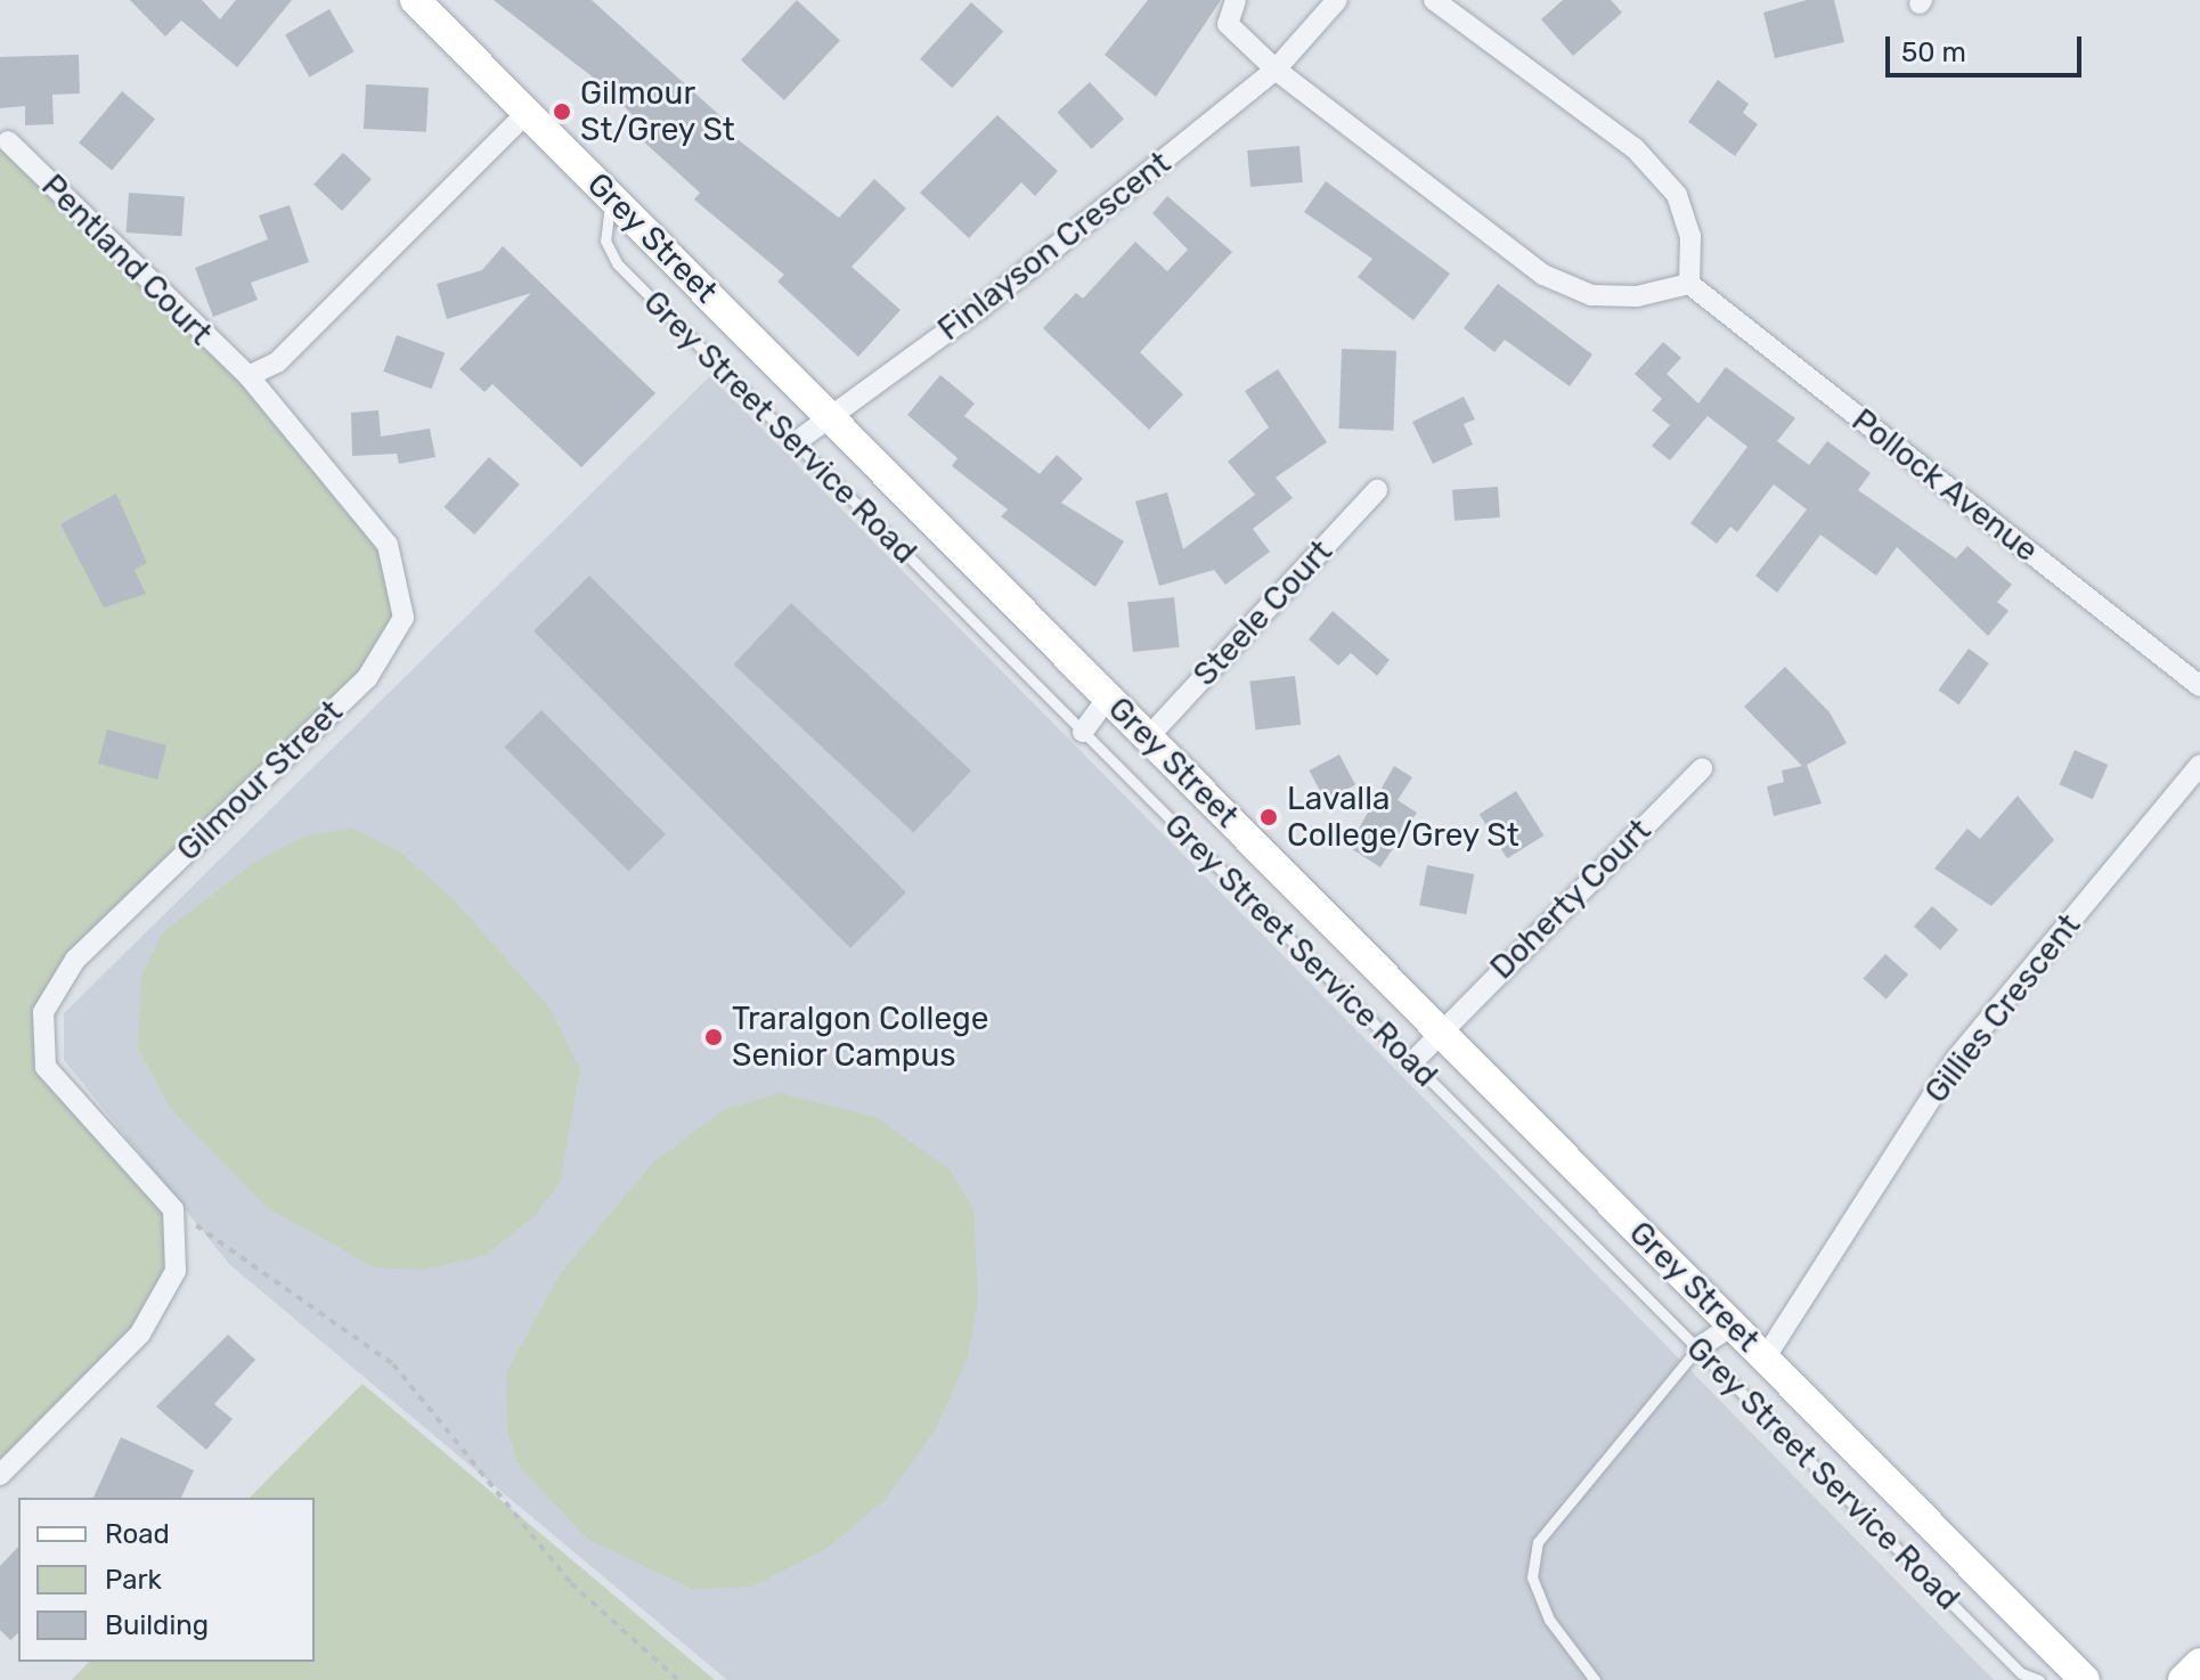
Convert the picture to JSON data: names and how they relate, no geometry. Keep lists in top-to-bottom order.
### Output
{
  "streets": {
    "main road": ["Grey Street"],
    "street": [
      "Finlayson Crescent",
      "Pentland Court",
      "Pollock Avenue",
      "Steele Court",
      "Gilmour Street",
      "Doherty Court",
      "Gillies Crescent"
    ],
    "lane": ["Grey Street Service Road"]
  },
  "crossings": [
    ["Grey Street", "Finlayson Crescent"],
    ["Grey Street", "Grey Street Service Road"],
    ["Grey Street", "Steele Court"],
    ["Grey Street", "Doherty Court"],
    ["Grey Street", "Gillies Crescent"],
    ["Finlayson Crescent", "Grey Street Service Road"],
    ["Pentland Court", "Gilmour Street"],
    ["Grey Street Service Road", "Doherty Court"]
  ],
  "places": ["Gilmour St/Grey St", "Lavalla College/Grey St", "Traralgon College Senior Campus"],
  "legend": ["Road", "Park", "Building"],
  "scale_bar": "50 m"
}
